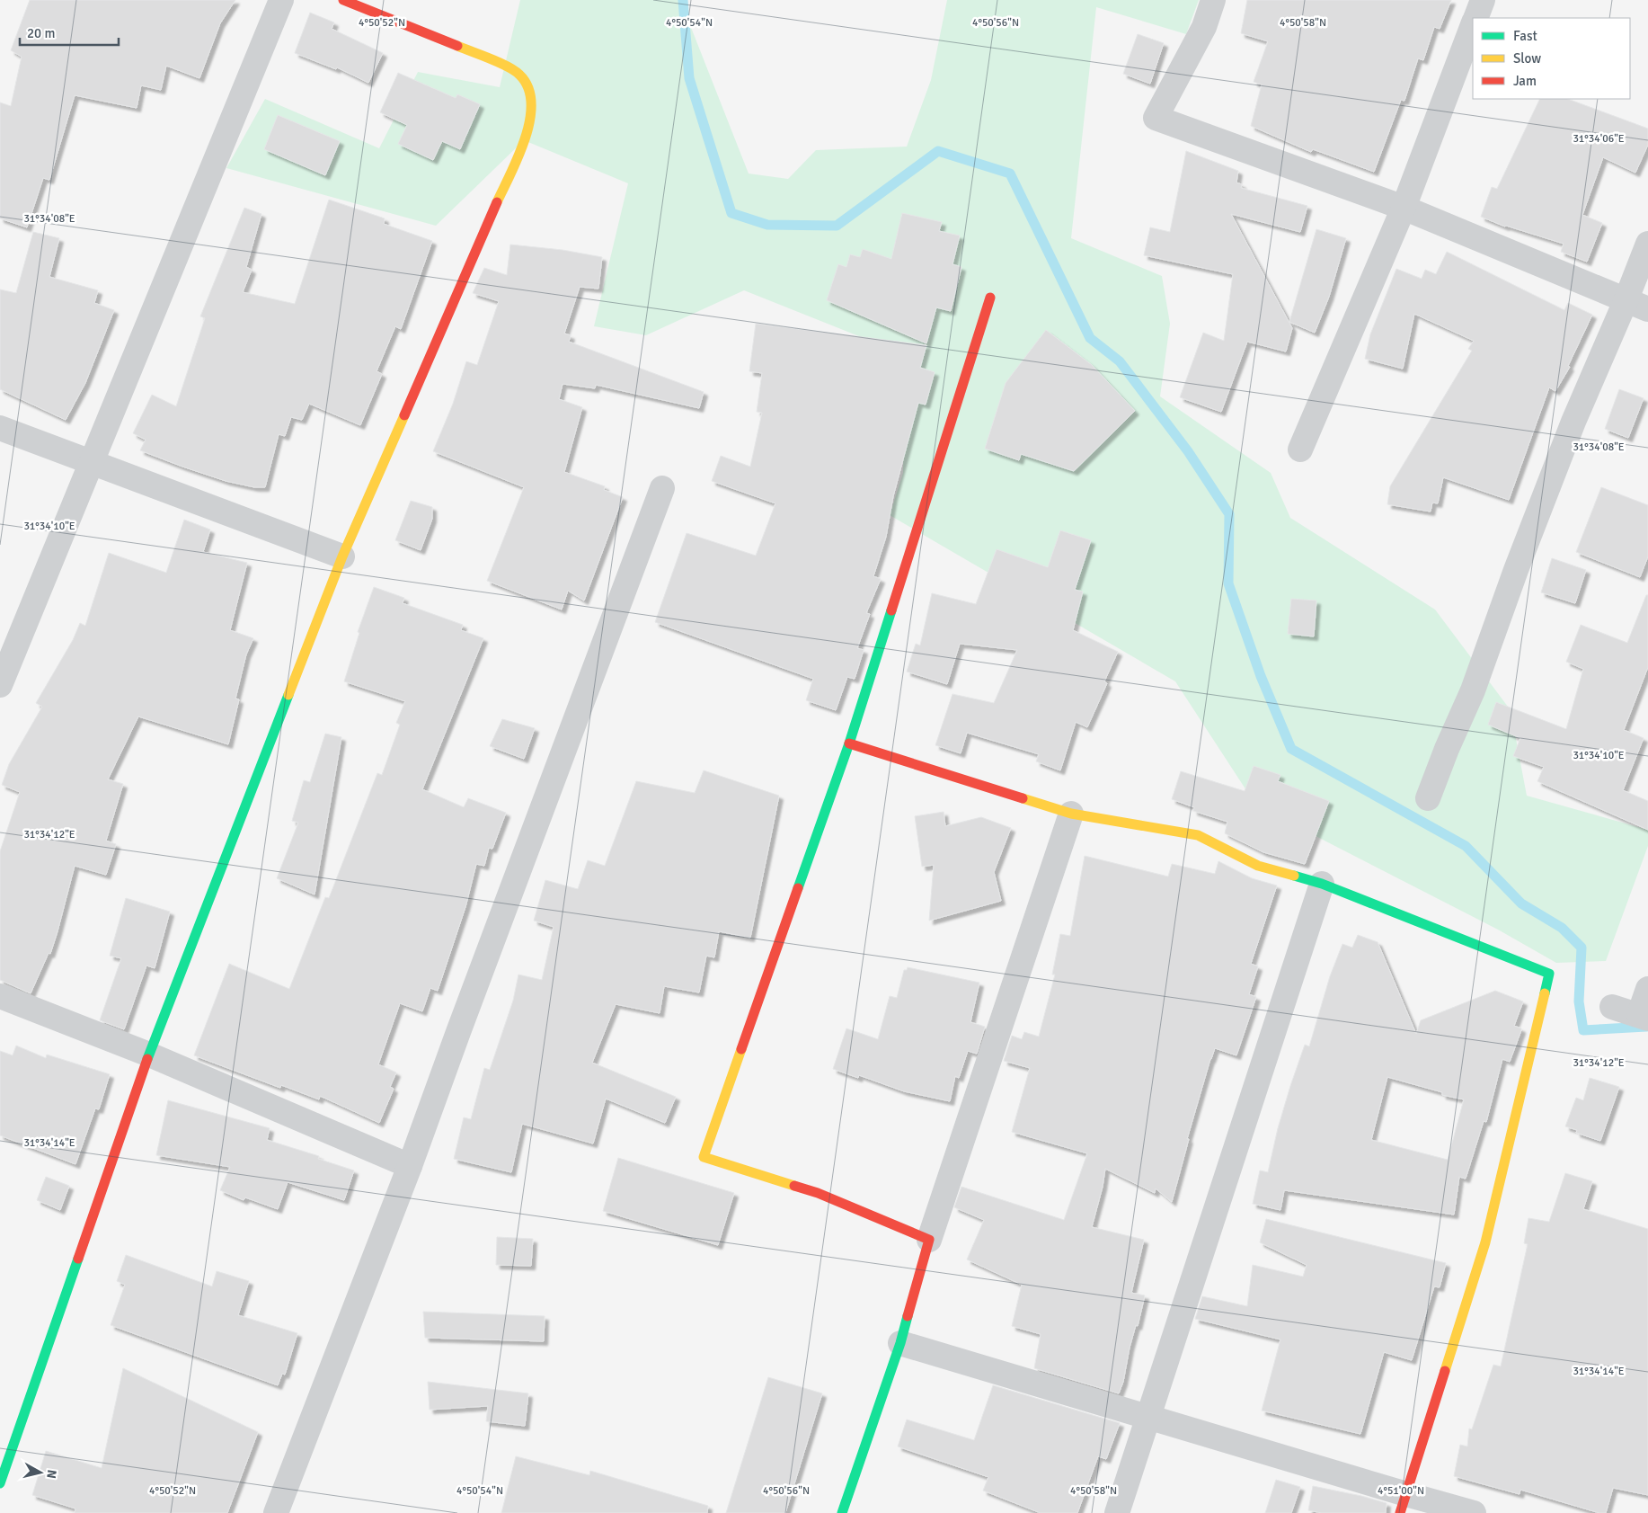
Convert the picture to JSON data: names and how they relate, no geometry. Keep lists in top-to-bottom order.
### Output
{
  "legend": ["Fast", "Slow", "Jam"],
  "scale_bar": "20 m",
  "north": "right",
  "coordinates": [
    "4°50'52\"N",
    "4°50'54\"N",
    "4°50'56\"N",
    "4°50'58\"N",
    "31°34'06\"E",
    "31°34'08\"E",
    "31°34'10\"E",
    "31°34'12\"E",
    "31°34'14\"E",
    "4°51'00\"N"
  ]
}
